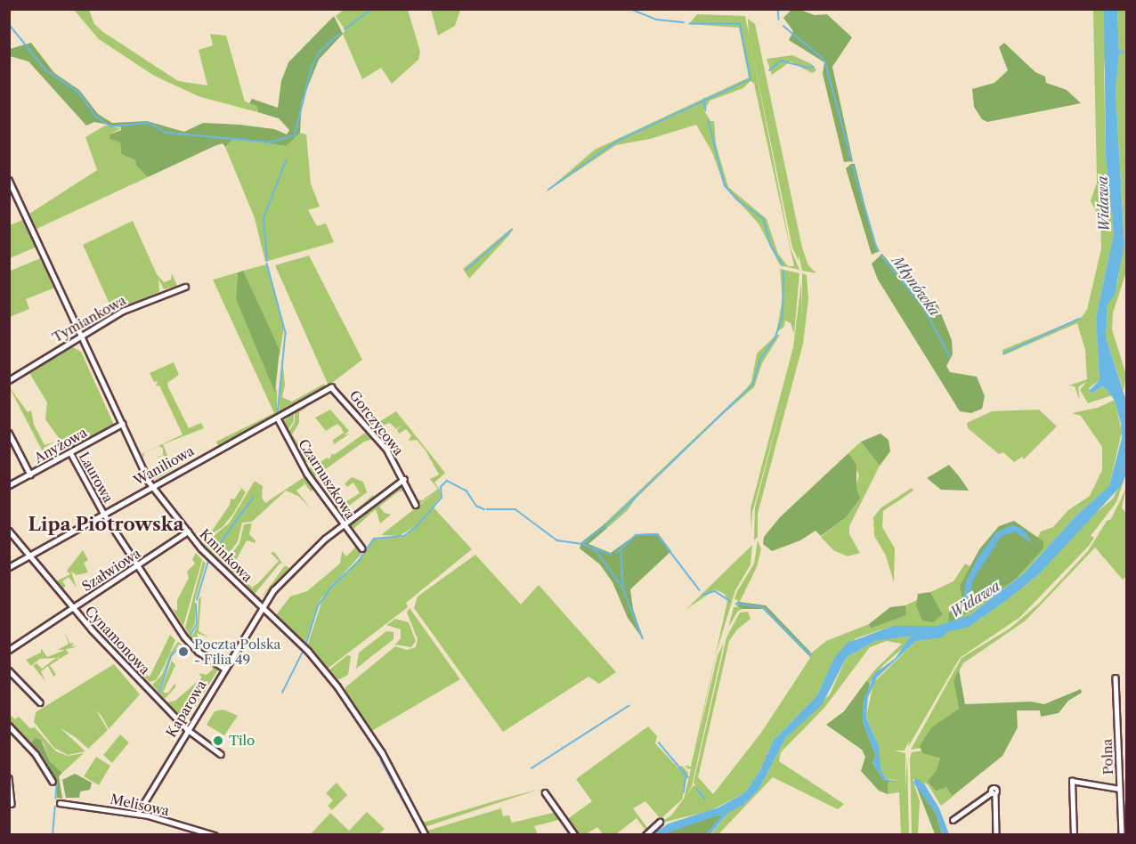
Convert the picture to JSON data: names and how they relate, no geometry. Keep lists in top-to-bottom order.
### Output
{
  "streets": {
    "street": [
      "Tymiankowa",
      "Gorczycowa",
      "Anyżowa",
      "Waniliowa",
      "Laurowa",
      "Czarnuszkowa",
      "Kminkowa",
      "Szałwiowa",
      "Cynamonowa",
      "Kaparowa",
      "Polna",
      "Melisowa"
    ]
  },
  "crossings": [
    ["Tymiankowa", "Kminkowa"],
    ["Gorczycowa", "Waniliowa"],
    ["Gorczycowa", "Kaparowa"],
    ["Anyżowa", "Laurowa"],
    ["Anyżowa", "Kminkowa"],
    ["Waniliowa", "Laurowa"],
    ["Waniliowa", "Czarnuszkowa"],
    ["Waniliowa", "Kminkowa"],
    ["Waniliowa", "Cynamonowa"],
    ["Laurowa", "Szałwiowa"],
    ["Laurowa", "Kaparowa"],
    ["Czarnuszkowa", "Kaparowa"],
    ["Kminkowa", "Szałwiowa"],
    ["Kminkowa", "Kaparowa"],
    ["Szałwiowa", "Cynamonowa"],
    ["Cynamonowa", "Kaparowa"],
    ["Kaparowa", "Melisowa"]
  ],
  "districts": ["Lipa Piotrowska"],
  "water": ["Widawa", "Młynówka"],
  "places": ["Poczta Polska - Filia 49", "Tilo"]
}
